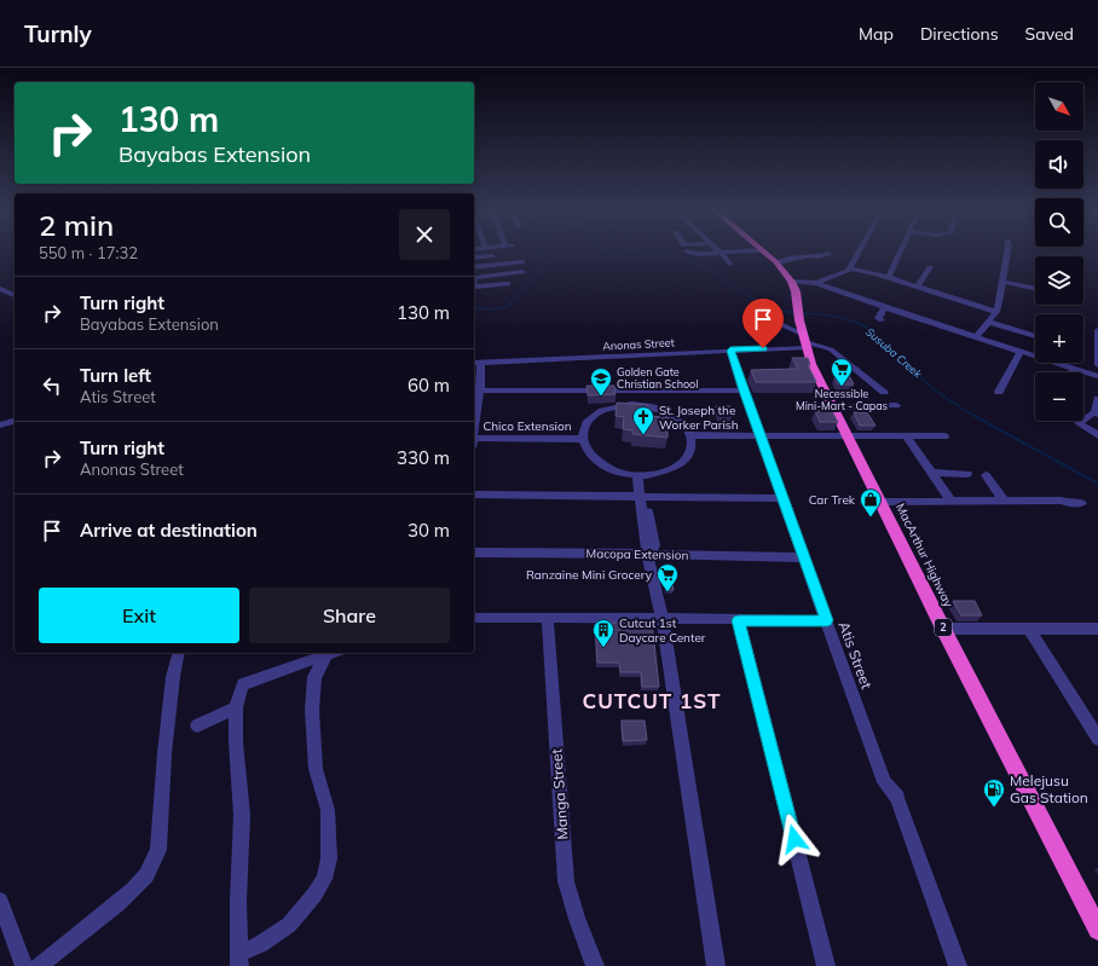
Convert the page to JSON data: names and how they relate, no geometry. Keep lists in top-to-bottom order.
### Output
{
  "streets": {
    "highway": ["MacArthur Highway", "2"],
    "street": [
      "Anonas Street",
      "Chico Extension",
      "Macopa Extension",
      "Atis Street",
      "Manga Street"
    ]
  },
  "crossings": [
    ["Anonas Street", "MacArthur Highway"],
    ["Anonas Street", "Atis Street"],
    ["Macopa Extension", "Atis Street"]
  ],
  "districts": ["CUTCUT 1ST"],
  "water": ["Susuba Creek"],
  "places": {
    "supermarket": ["Necessible Mini-Mart - Capas", "Ranzaine Mini Grocery"],
    "school or university": ["Golden Gate Christian School"],
    "church": ["St. Joseph the Worker Parish"],
    "shop": ["Car Trek"],
    "building": ["Cutcut 1st Daycare Center"],
    "fuel station": ["Melejusu Gas Station"]
  },
  "north": "bottom right",
  "page": {
    "header": "Turnly",
    "nav": ["Map", "Directions", "Saved"],
    "map_buttons": ["+", "−"],
    "turn": ["130 m", "Bayabas Extension"],
    "heading": ["2 min", "550 m · 17:32"],
    "list": [
      {
        "name": "Turn right",
        "note": "Bayabas Extension",
        "value": "130 m"
      },
      {
        "name": "Turn left",
        "note": "Atis Street",
        "value": "60 m"
      },
      {
        "name": "Turn right",
        "note": "Anonas Street",
        "value": "330 m"
      },
      {
        "name": "Arrive at destination",
        "value": "30 m"
      }
    ],
    "buttons": ["Exit", "Share"]
  }
}
